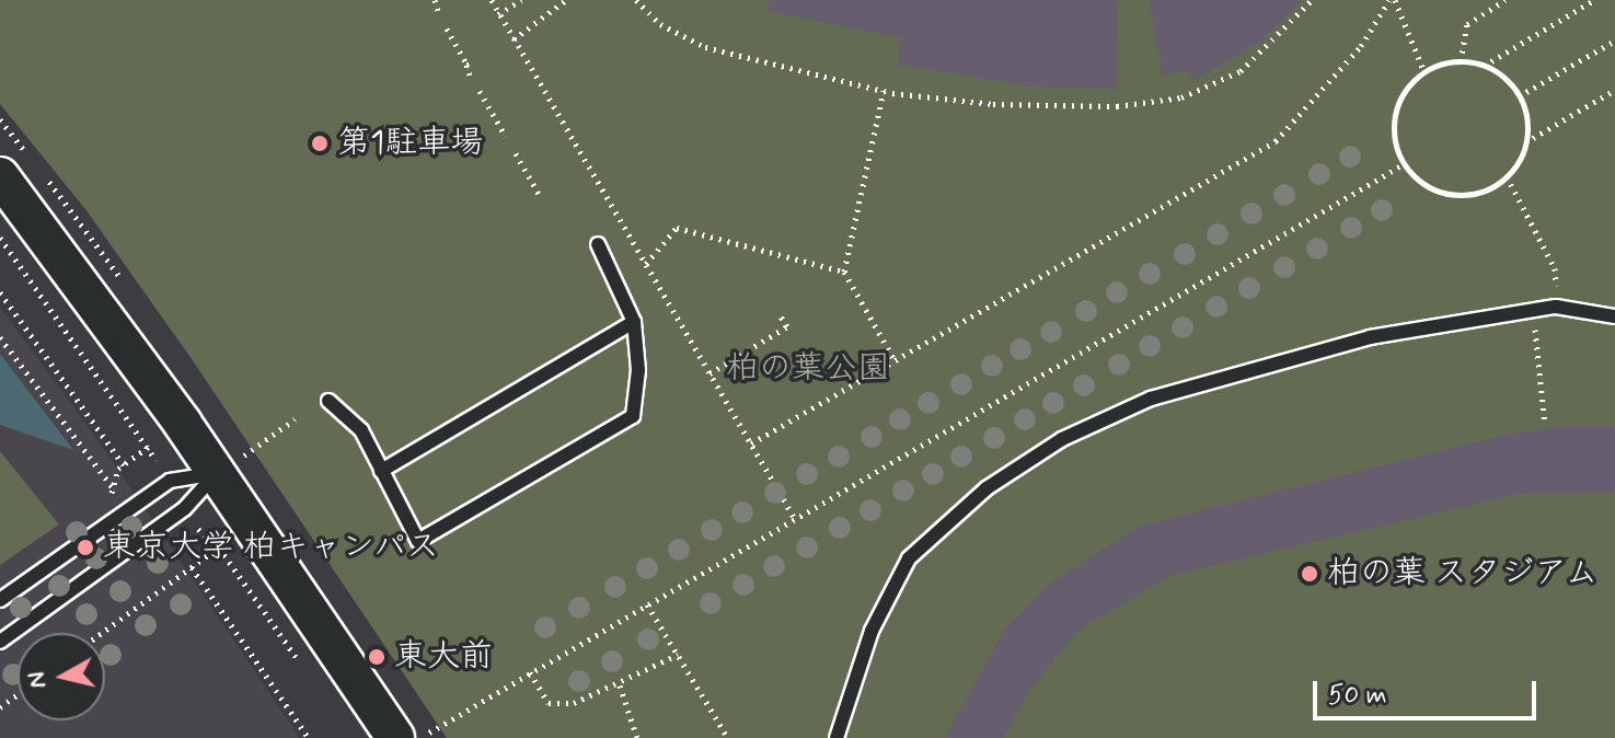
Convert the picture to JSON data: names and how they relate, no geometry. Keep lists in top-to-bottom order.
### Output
{
  "parks": ["柏の葉公園"],
  "places": [
    "第1駐車場",
    "東京大学 柏キャンパス",
    "柏の葉 スタジアム",
    "東大前"
  ],
  "scale_bar": "50 m",
  "north": "left"
}
